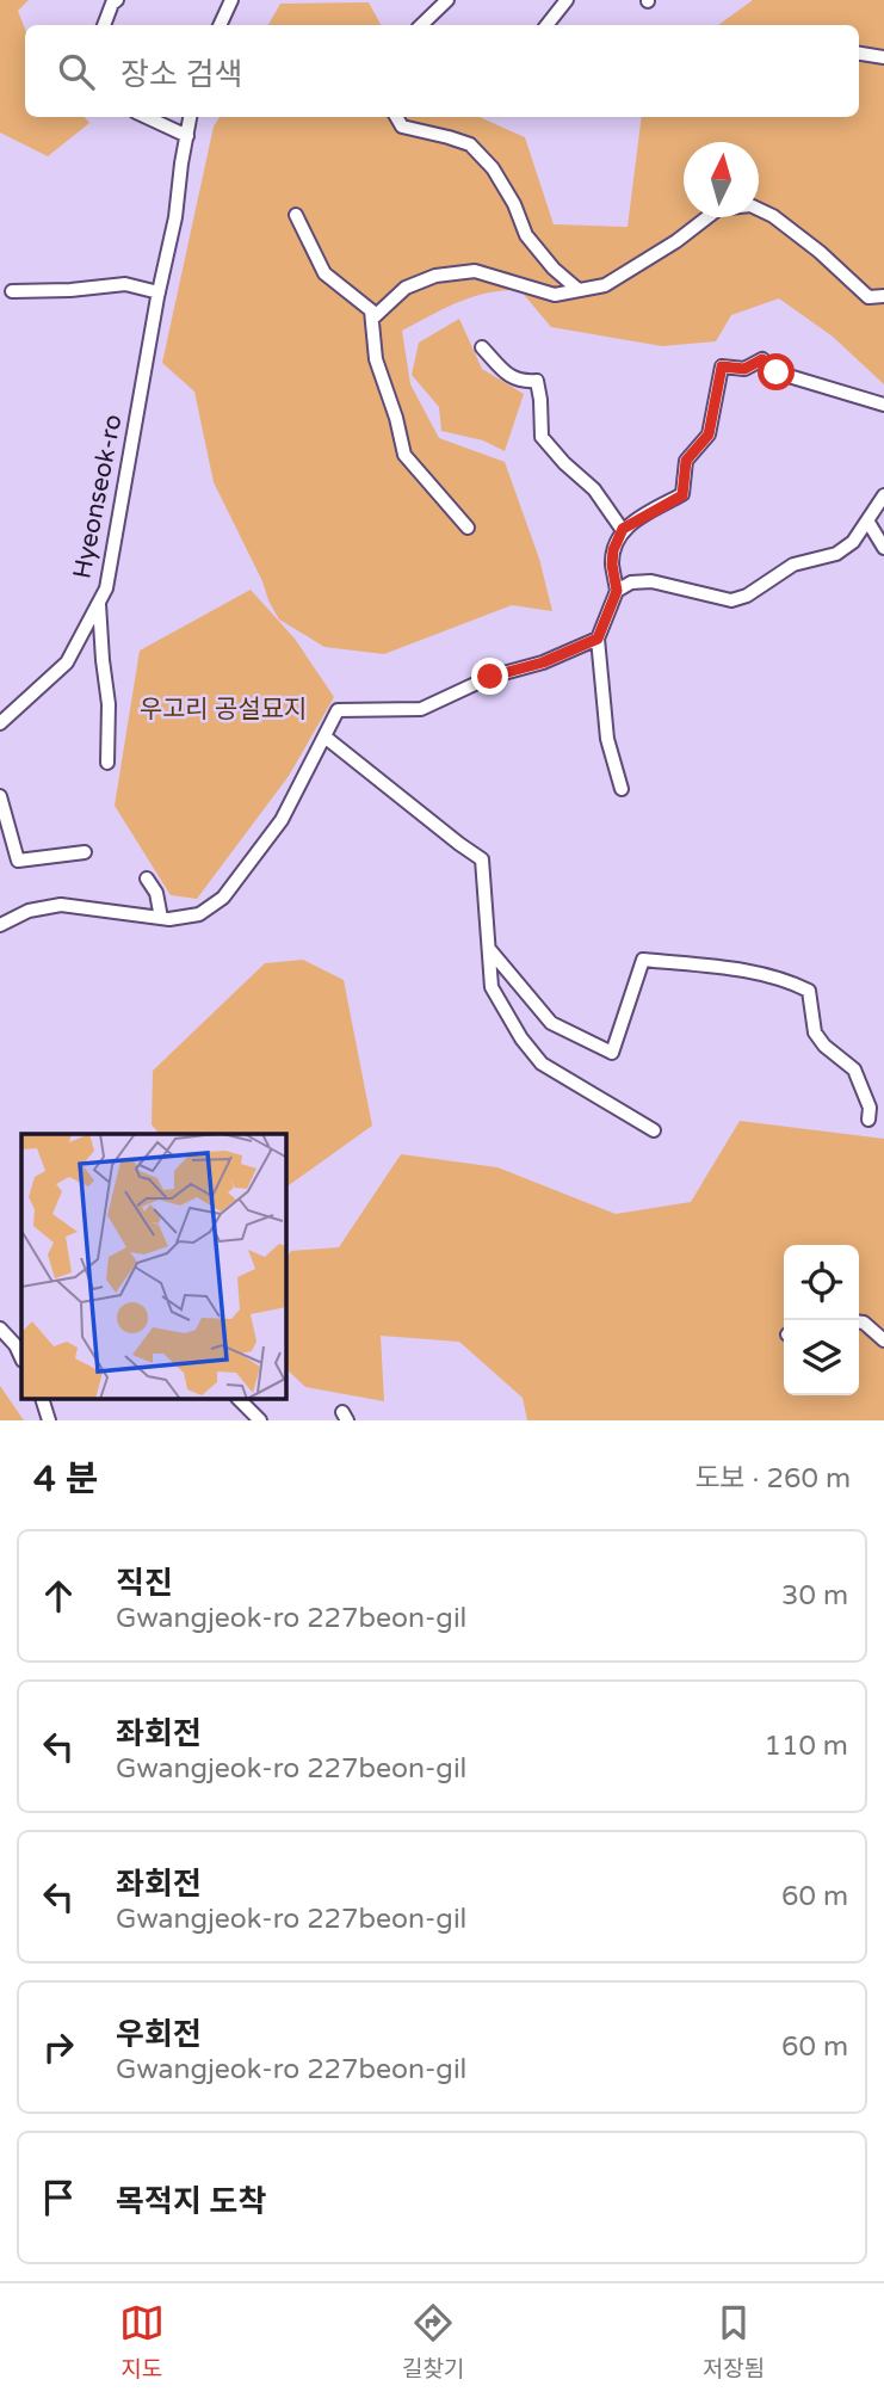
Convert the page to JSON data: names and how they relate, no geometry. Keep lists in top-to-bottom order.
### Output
{
  "streets": {
    "street": ["Hyeonseok-ro"]
  },
  "parks": ["우고리 공설묘지"],
  "north": "top",
  "page": {
    "search": "장소 검색",
    "heading": ["4 분", "도보 · 260 m"],
    "list": [
      ["직진", "Gwangjeok-ro 227beon-gil", "30 m"],
      ["좌회전", "Gwangjeok-ro 227beon-gil", "110 m"],
      ["좌회전", "Gwangjeok-ro 227beon-gil", "60 m"],
      ["우회전", "Gwangjeok-ro 227beon-gil", "60 m"],
      "목적지 도착"
    ],
    "nav": ["지도", "길찾기", "저장됨"]
  }
}
